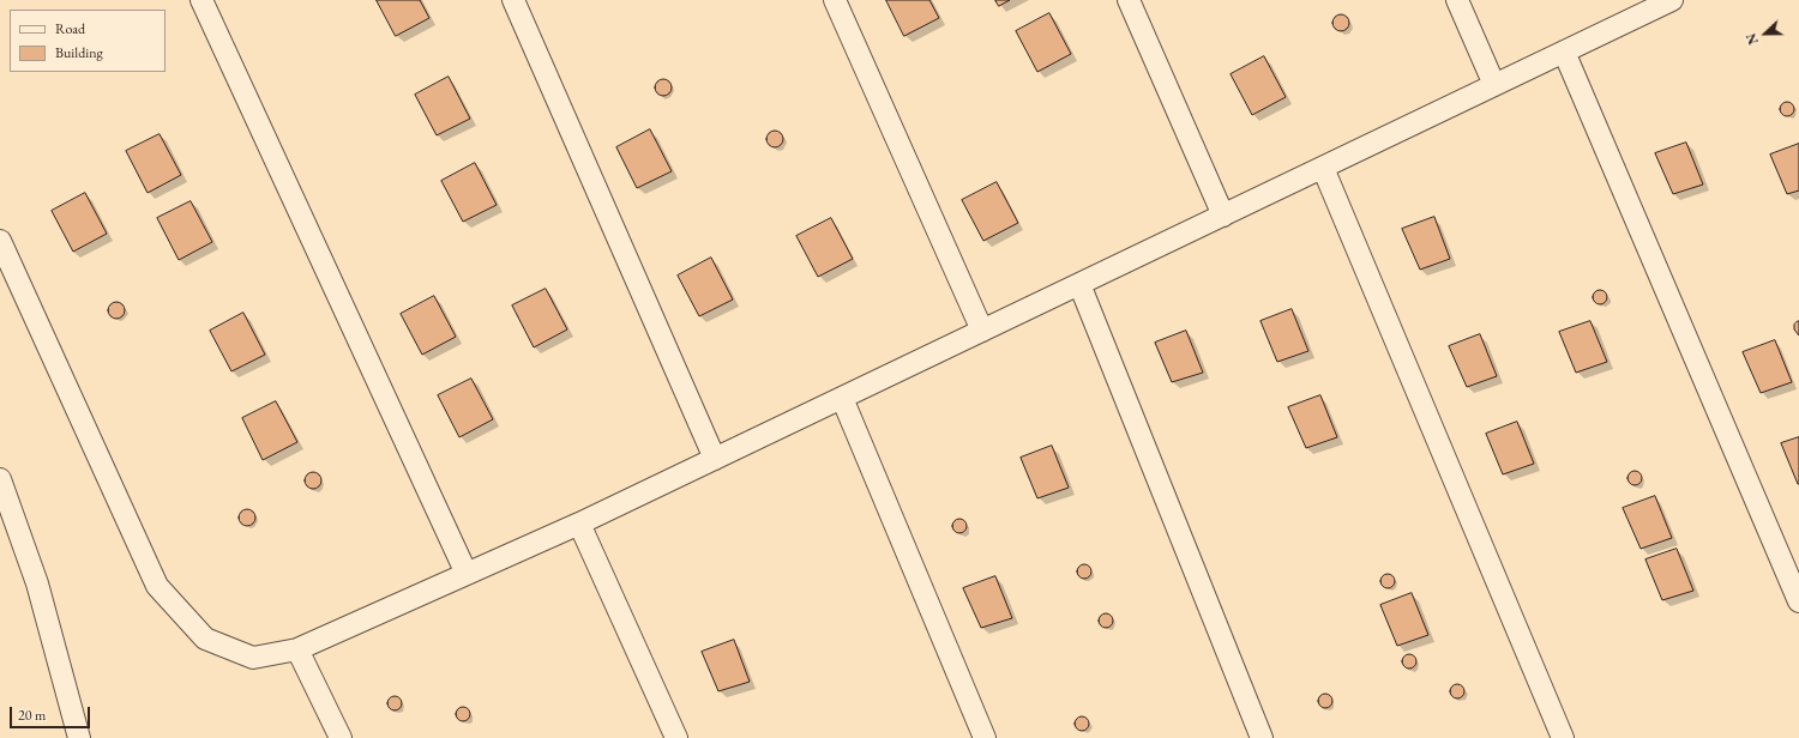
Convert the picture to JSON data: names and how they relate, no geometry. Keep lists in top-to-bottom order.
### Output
{
  "legend": ["Road", "Building"],
  "scale_bar": "20 m",
  "north": "left"
}
